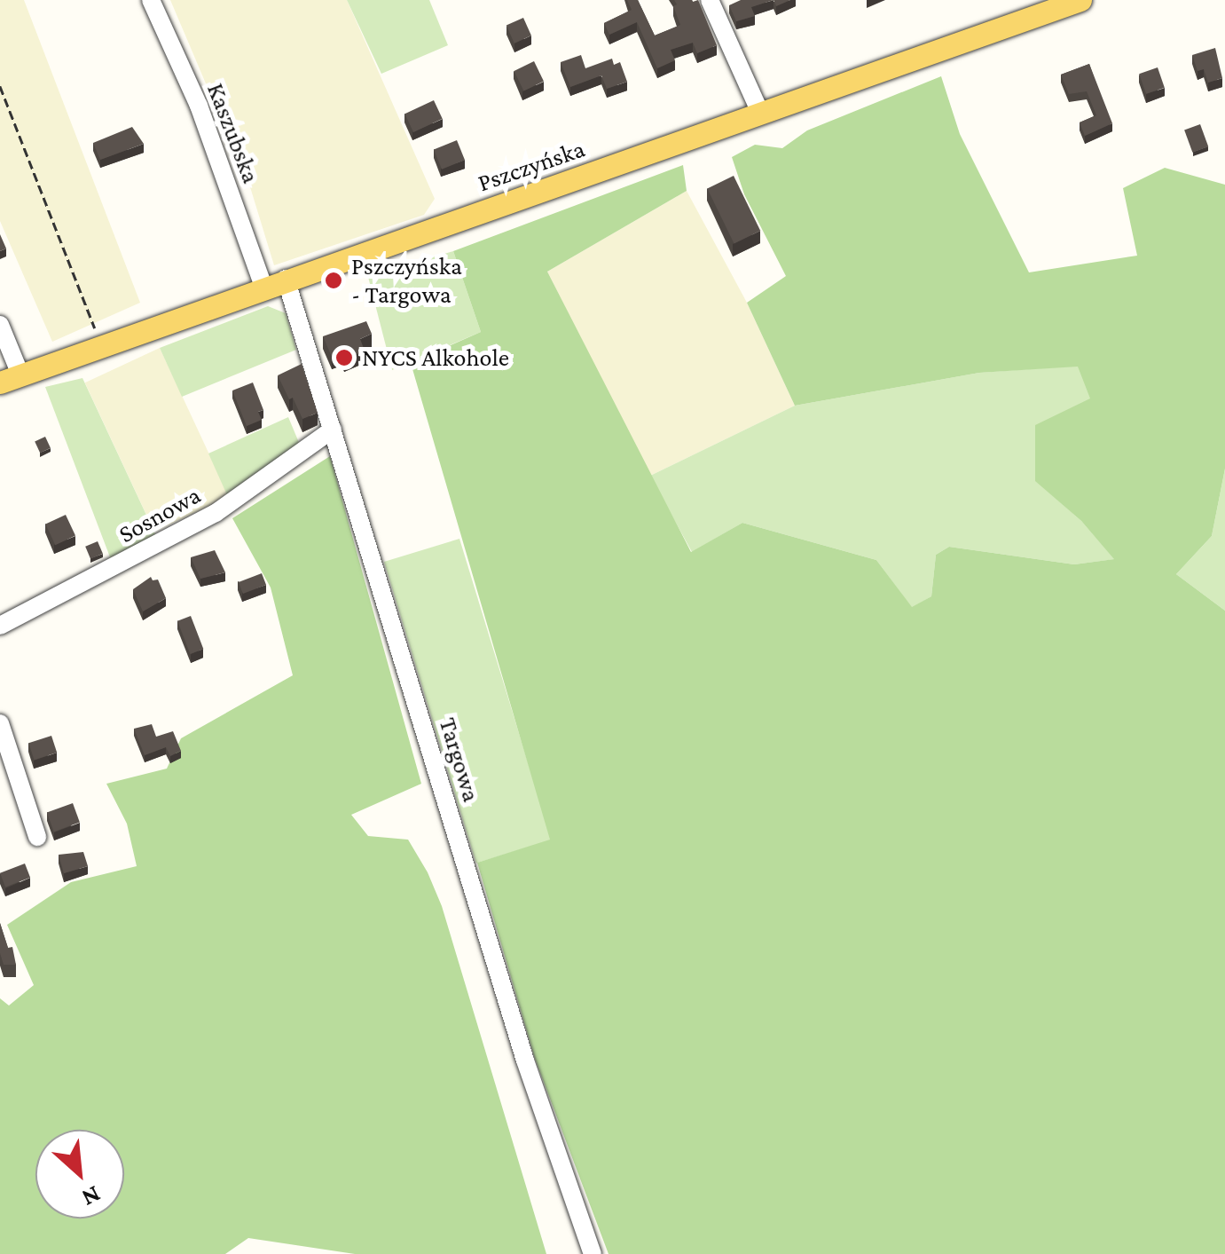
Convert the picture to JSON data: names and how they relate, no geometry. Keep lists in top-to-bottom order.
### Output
{
  "streets": {
    "main road": ["Pszczyńska"],
    "street": ["Kaszubska", "Sosnowa", "Targowa"]
  },
  "crossings": [
    ["Kaszubska", "Pszczyńska"],
    ["Kaszubska", "Targowa"],
    ["Pszczyńska", "Targowa"],
    ["Sosnowa", "Targowa"]
  ],
  "places": ["Pszczyńska - Targowa", "NYCS Alkohole"],
  "north": "bottom right"
}
